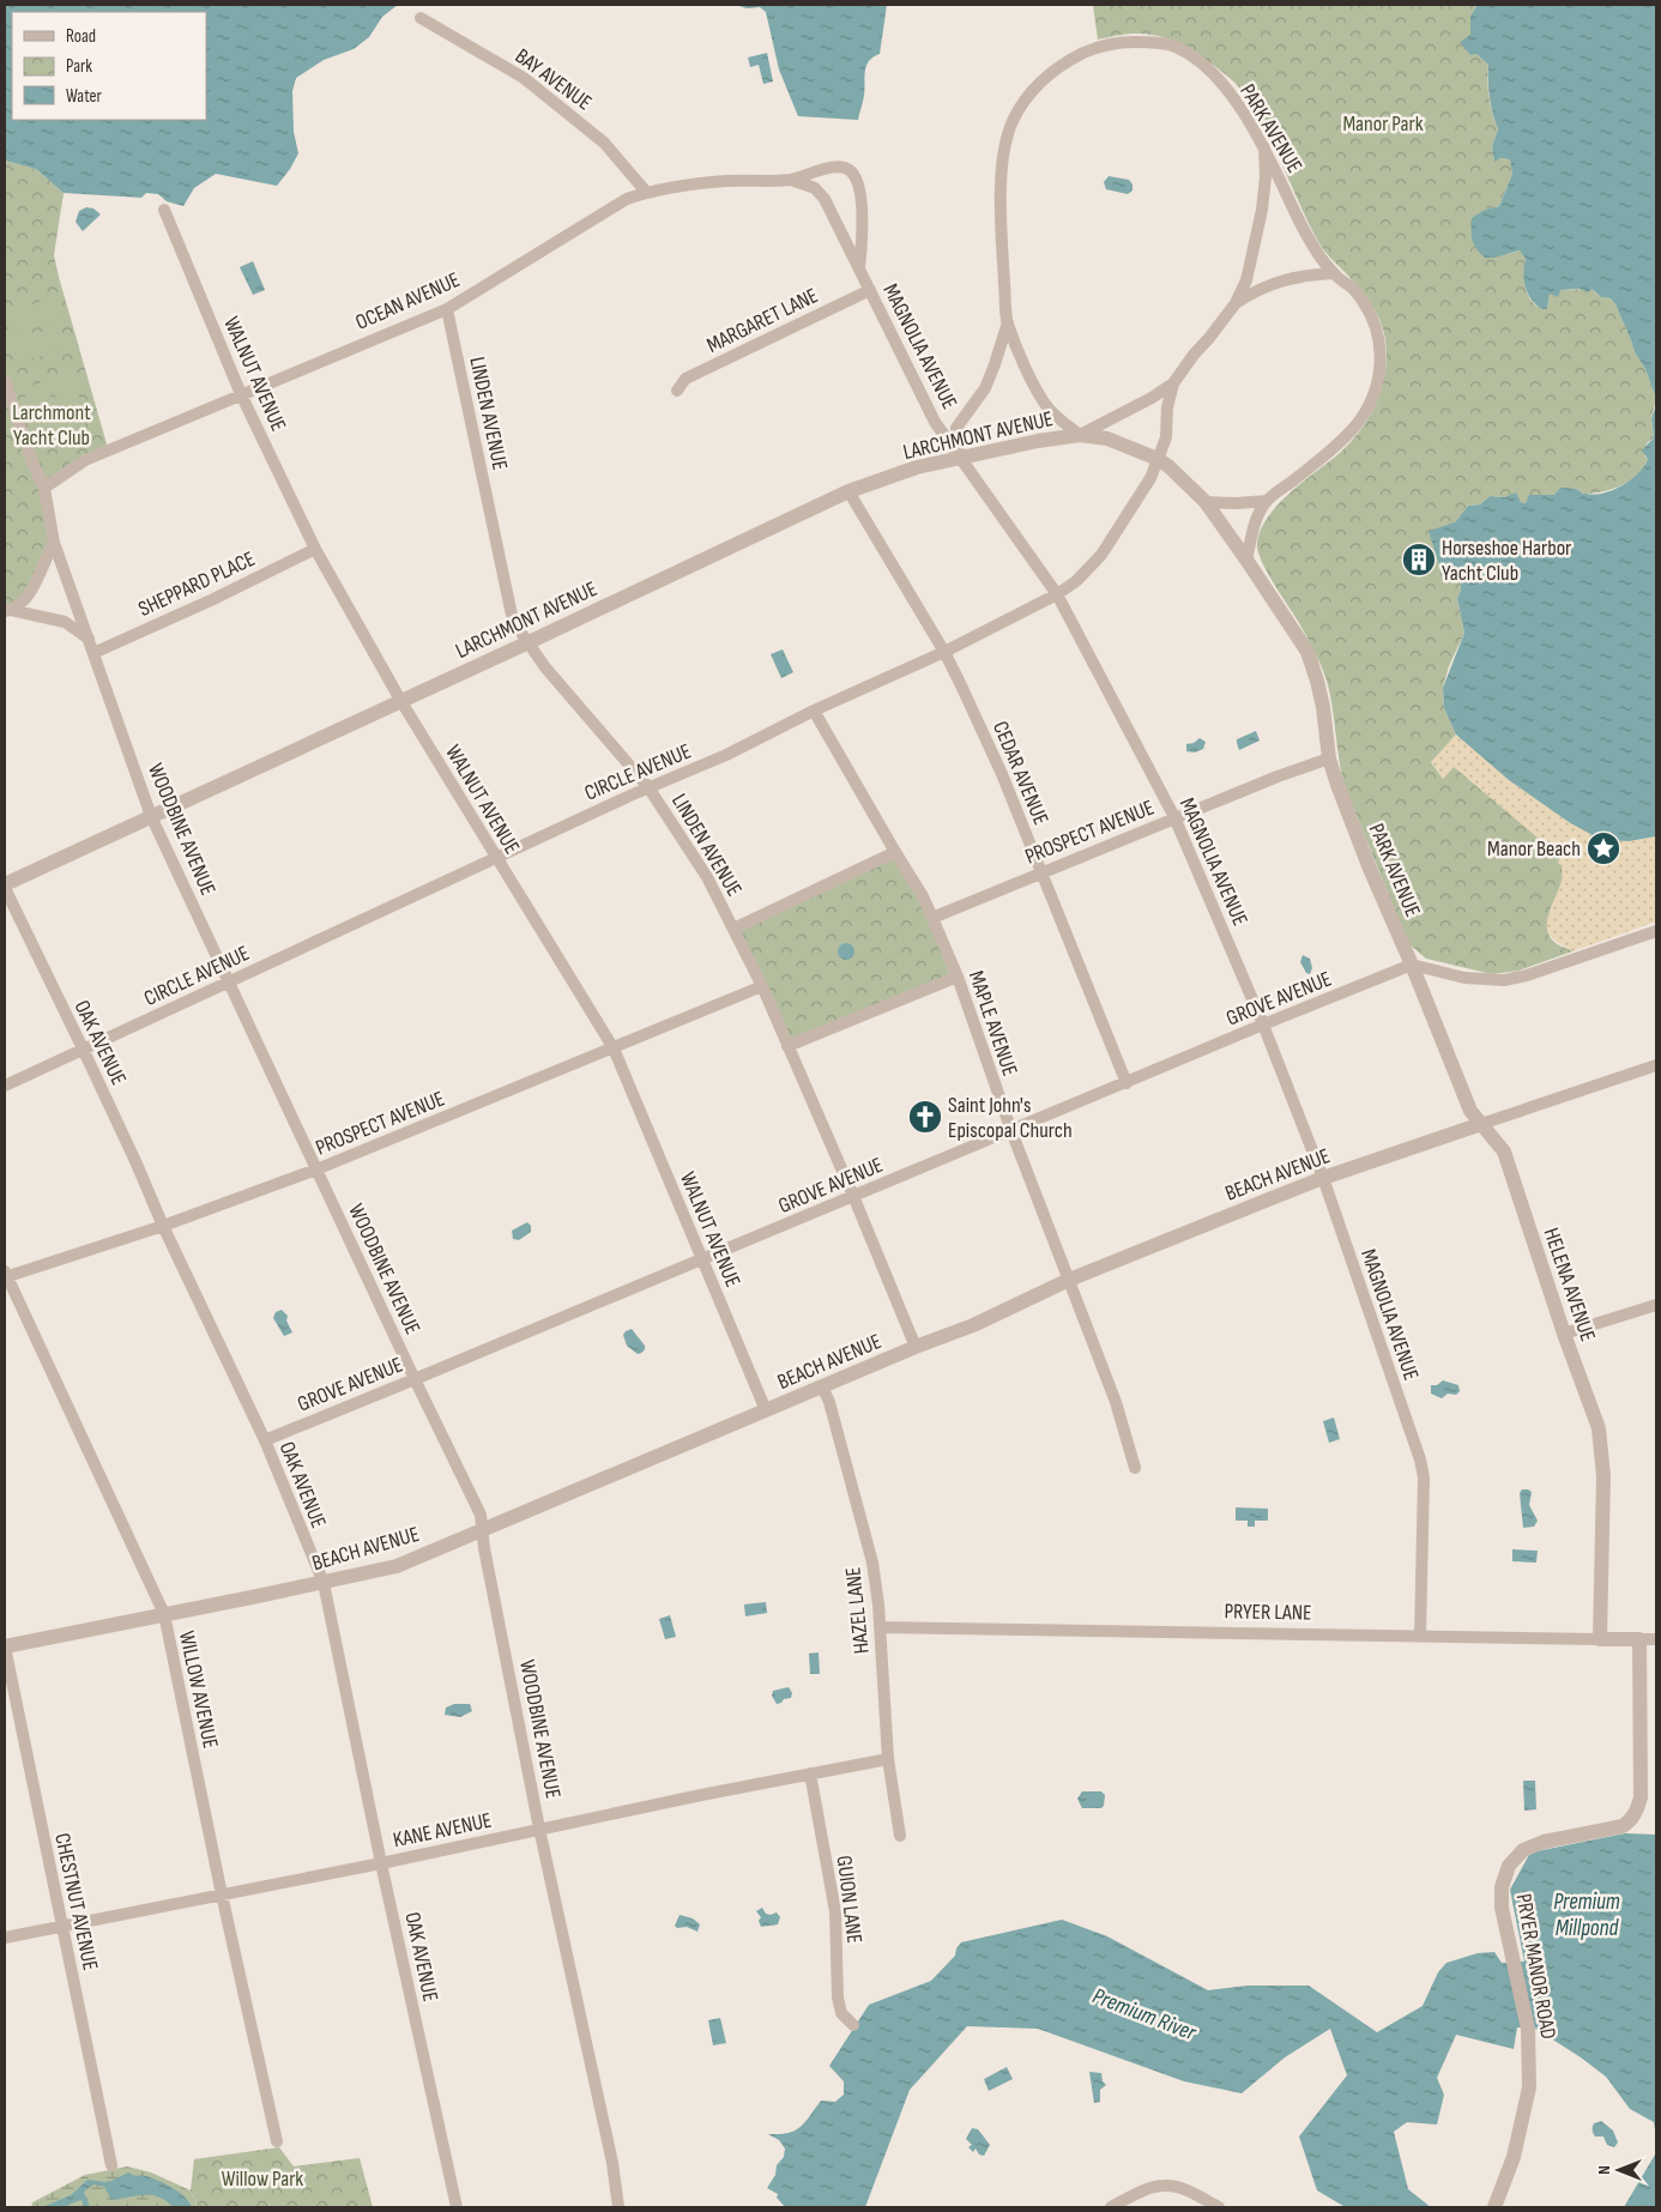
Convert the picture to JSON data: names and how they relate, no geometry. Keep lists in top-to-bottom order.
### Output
{
  "streets": {
    "street": [
      "BAY AVENUE",
      "PARK AVENUE",
      "OCEAN AVENUE",
      "MARGARET LANE",
      "MAGNOLIA AVENUE",
      "WALNUT AVENUE",
      "LINDEN AVENUE",
      "LARCHMONT AVENUE",
      "SHEPPARD PLACE",
      "CIRCLE AVENUE",
      "CEDAR AVENUE",
      "WOODBINE AVENUE",
      "PROSPECT AVENUE",
      "GROVE AVENUE",
      "MAPLE AVENUE",
      "OAK AVENUE",
      "BEACH AVENUE",
      "HELENA AVENUE",
      "HAZEL LANE",
      "PRYER LANE",
      "WILLOW AVENUE",
      "KANE AVENUE",
      "GUION LANE",
      "CHESTNUT AVENUE",
      "PRYER MANOR ROAD"
    ]
  },
  "crossings": [
    ["BAY AVENUE", "OCEAN AVENUE"],
    ["PARK AVENUE", "MAGNOLIA AVENUE"],
    ["PARK AVENUE", "LARCHMONT AVENUE"],
    ["PARK AVENUE", "CIRCLE AVENUE"],
    ["PARK AVENUE", "PROSPECT AVENUE"],
    ["PARK AVENUE", "GROVE AVENUE"],
    ["PARK AVENUE", "HELENA AVENUE"],
    ["OCEAN AVENUE", "MAGNOLIA AVENUE"],
    ["OCEAN AVENUE", "WALNUT AVENUE"],
    ["OCEAN AVENUE", "LINDEN AVENUE"],
    ["OCEAN AVENUE", "WOODBINE AVENUE"],
    ["MARGARET LANE", "MAGNOLIA AVENUE"],
    ["MAGNOLIA AVENUE", "LARCHMONT AVENUE"],
    ["MAGNOLIA AVENUE", "CIRCLE AVENUE"],
    ["MAGNOLIA AVENUE", "PROSPECT AVENUE"],
    ["MAGNOLIA AVENUE", "GROVE AVENUE"],
    ["MAGNOLIA AVENUE", "BEACH AVENUE"],
    ["MAGNOLIA AVENUE", "PRYER LANE"],
    ["WALNUT AVENUE", "LARCHMONT AVENUE"],
    ["WALNUT AVENUE", "SHEPPARD PLACE"],
    ["WALNUT AVENUE", "CIRCLE AVENUE"],
    ["WALNUT AVENUE", "PROSPECT AVENUE"],
    ["WALNUT AVENUE", "GROVE AVENUE"],
    ["WALNUT AVENUE", "BEACH AVENUE"],
    ["LINDEN AVENUE", "LARCHMONT AVENUE"],
    ["LINDEN AVENUE", "CIRCLE AVENUE"],
    ["LINDEN AVENUE", "PROSPECT AVENUE"],
    ["LINDEN AVENUE", "GROVE AVENUE"],
    ["LINDEN AVENUE", "BEACH AVENUE"],
    ["LARCHMONT AVENUE", "CIRCLE AVENUE"],
    ["LARCHMONT AVENUE", "CEDAR AVENUE"],
    ["LARCHMONT AVENUE", "WOODBINE AVENUE"],
    ["LARCHMONT AVENUE", "OAK AVENUE"],
    ["SHEPPARD PLACE", "WOODBINE AVENUE"],
    ["CIRCLE AVENUE", "CEDAR AVENUE"],
    ["CIRCLE AVENUE", "WOODBINE AVENUE"],
    ["CIRCLE AVENUE", "MAPLE AVENUE"],
    ["CIRCLE AVENUE", "OAK AVENUE"],
    ["CEDAR AVENUE", "PROSPECT AVENUE"],
    ["CEDAR AVENUE", "GROVE AVENUE"],
    ["WOODBINE AVENUE", "PROSPECT AVENUE"],
    ["WOODBINE AVENUE", "GROVE AVENUE"],
    ["WOODBINE AVENUE", "BEACH AVENUE"],
    ["WOODBINE AVENUE", "KANE AVENUE"],
    ["PROSPECT AVENUE", "MAPLE AVENUE"],
    ["PROSPECT AVENUE", "OAK AVENUE"],
    ["PROSPECT AVENUE", "WILLOW AVENUE"],
    ["GROVE AVENUE", "MAPLE AVENUE"],
    ["GROVE AVENUE", "OAK AVENUE"],
    ["GROVE AVENUE", "HELENA AVENUE"],
    ["MAPLE AVENUE", "BEACH AVENUE"],
    ["OAK AVENUE", "BEACH AVENUE"],
    ["OAK AVENUE", "KANE AVENUE"],
    ["BEACH AVENUE", "HELENA AVENUE"],
    ["BEACH AVENUE", "HAZEL LANE"],
    ["BEACH AVENUE", "WILLOW AVENUE"],
    ["BEACH AVENUE", "CHESTNUT AVENUE"],
    ["HELENA AVENUE", "PRYER LANE"],
    ["HAZEL LANE", "PRYER LANE"],
    ["HAZEL LANE", "KANE AVENUE"],
    ["PRYER LANE", "PRYER MANOR ROAD"],
    ["WILLOW AVENUE", "KANE AVENUE"],
    ["KANE AVENUE", "GUION LANE"],
    ["KANE AVENUE", "CHESTNUT AVENUE"]
  ],
  "water": ["Premium Millpond", "Premium River"],
  "parks": ["Manor Park", "Larchmont Yacht Club", "Willow Park"],
  "places": {
    "building": ["Horseshoe Harbor Yacht Club"],
    "place": ["Manor Beach"],
    "church": ["Saint John's Episcopal Church"]
  },
  "legend": ["Road", "Park", "Water"],
  "north": "left"
}
